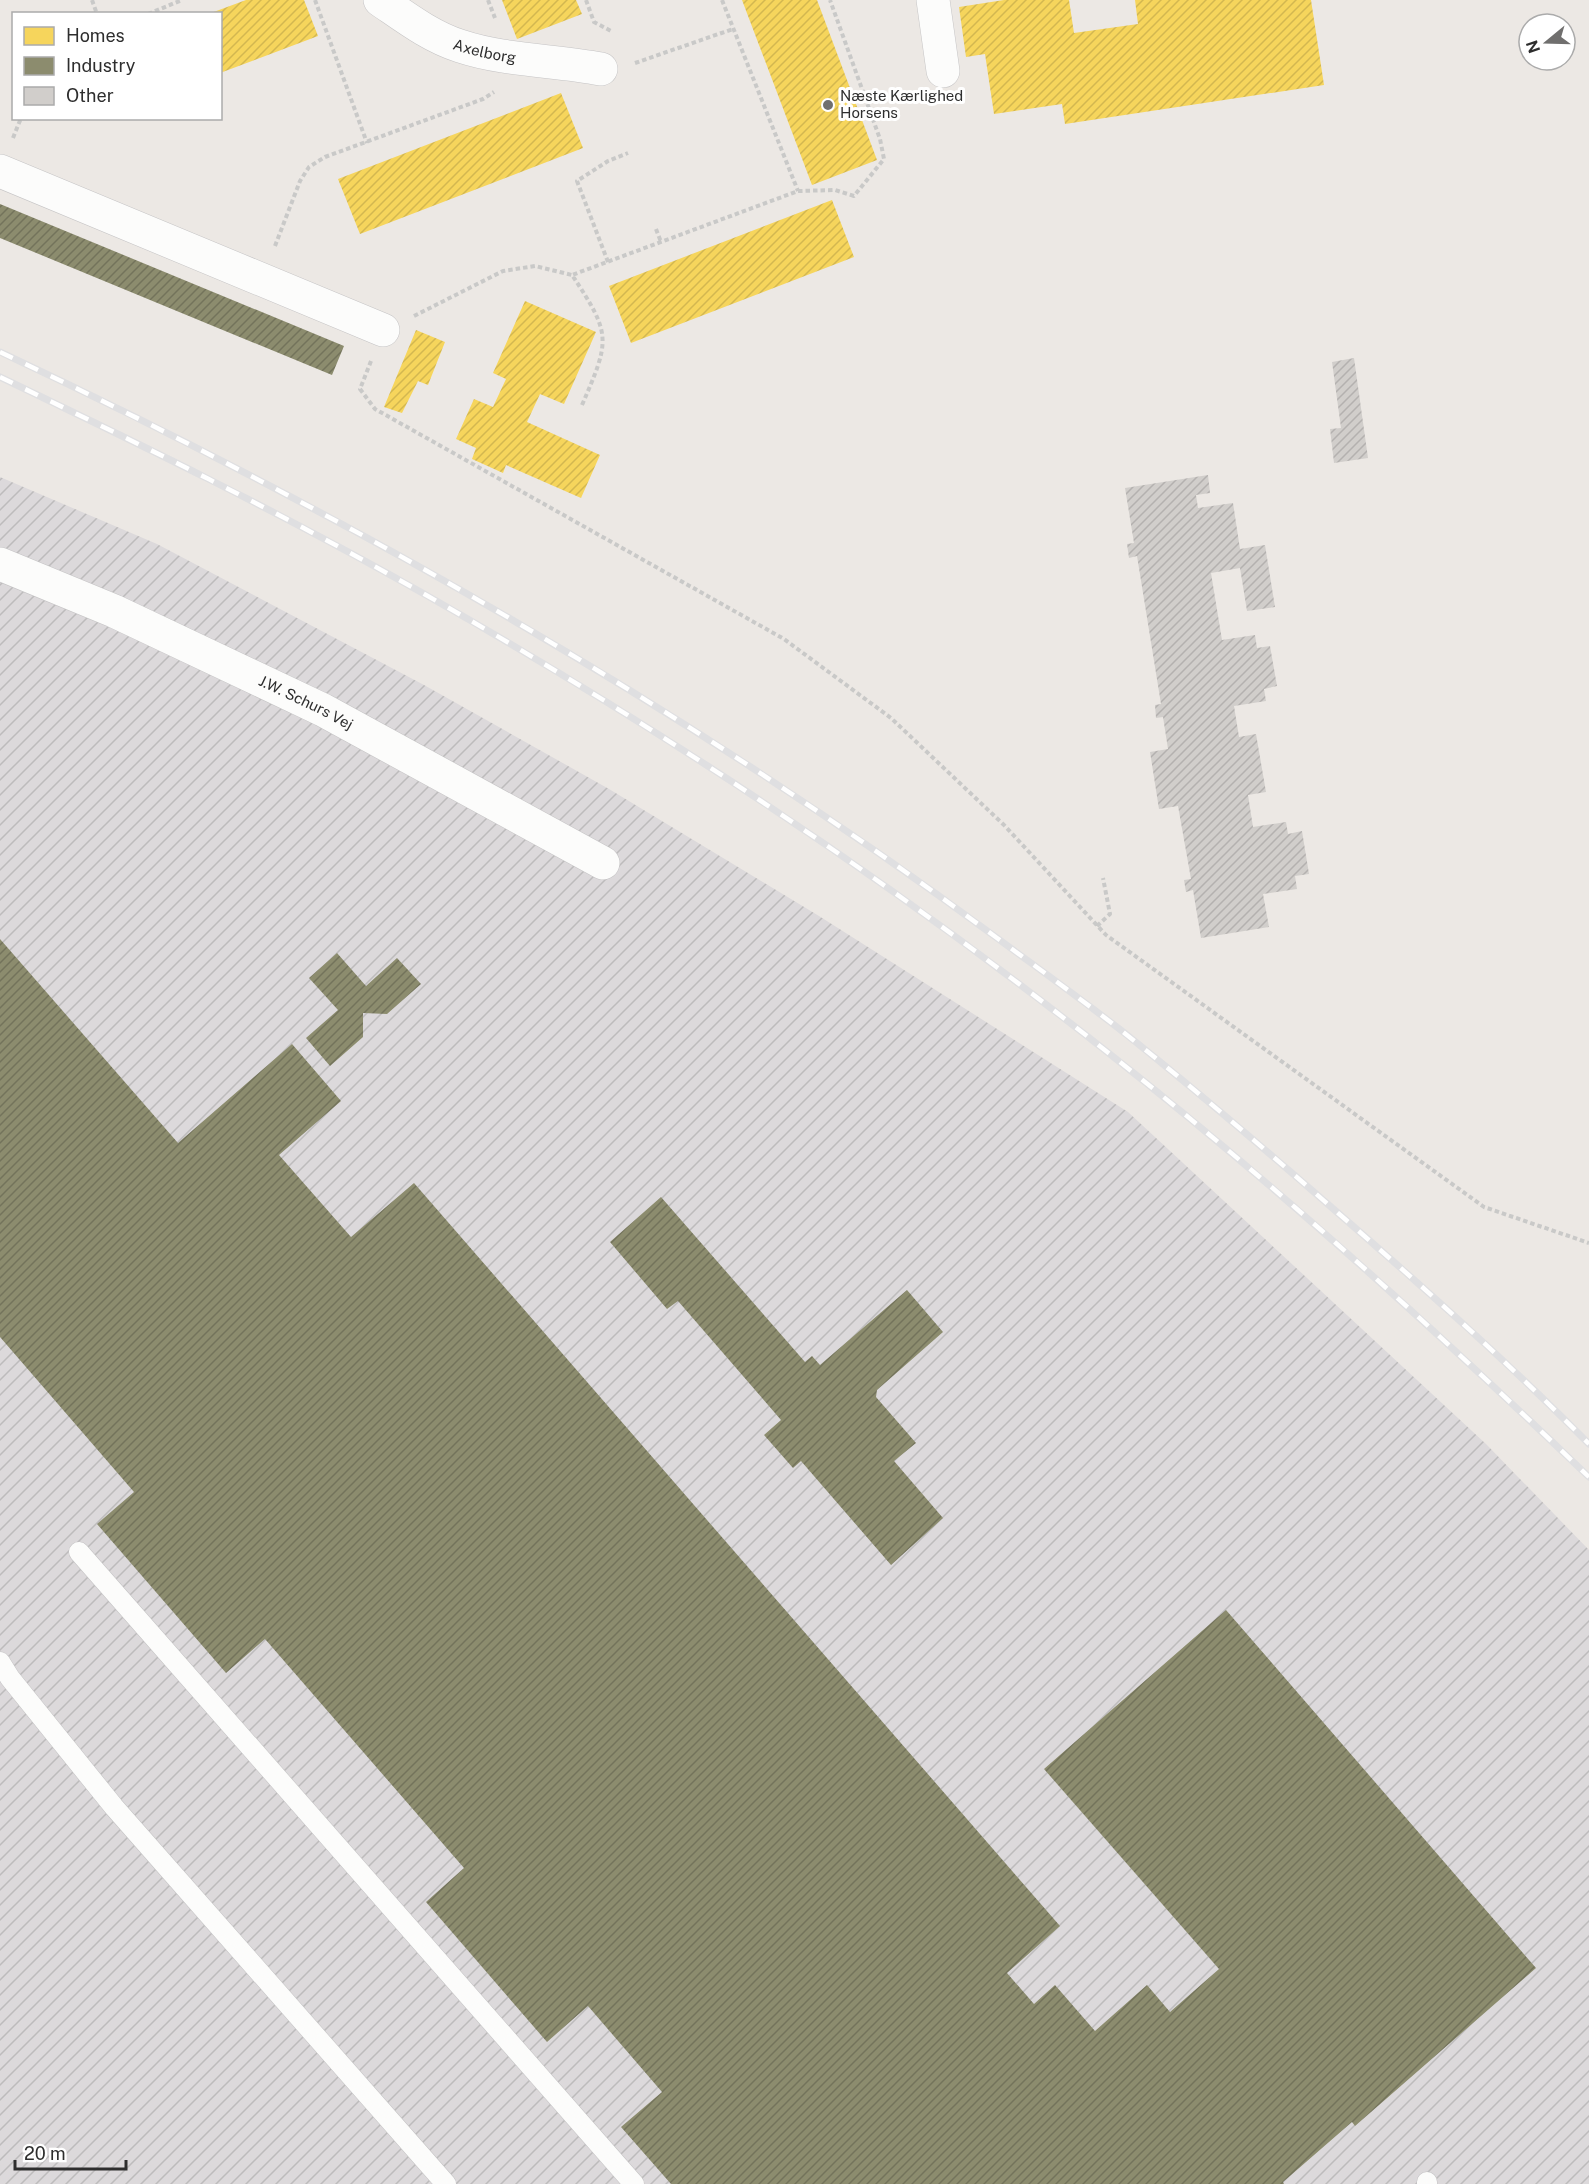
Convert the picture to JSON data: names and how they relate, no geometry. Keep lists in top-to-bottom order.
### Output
{
  "streets": {
    "street": ["Axelborg", "J.W. Schurs Vej"]
  },
  "places": ["Næste Kærlighed Horsens"],
  "legend": ["Homes", "Industry", "Other"],
  "scale_bar": "20 m",
  "north": "left"
}
